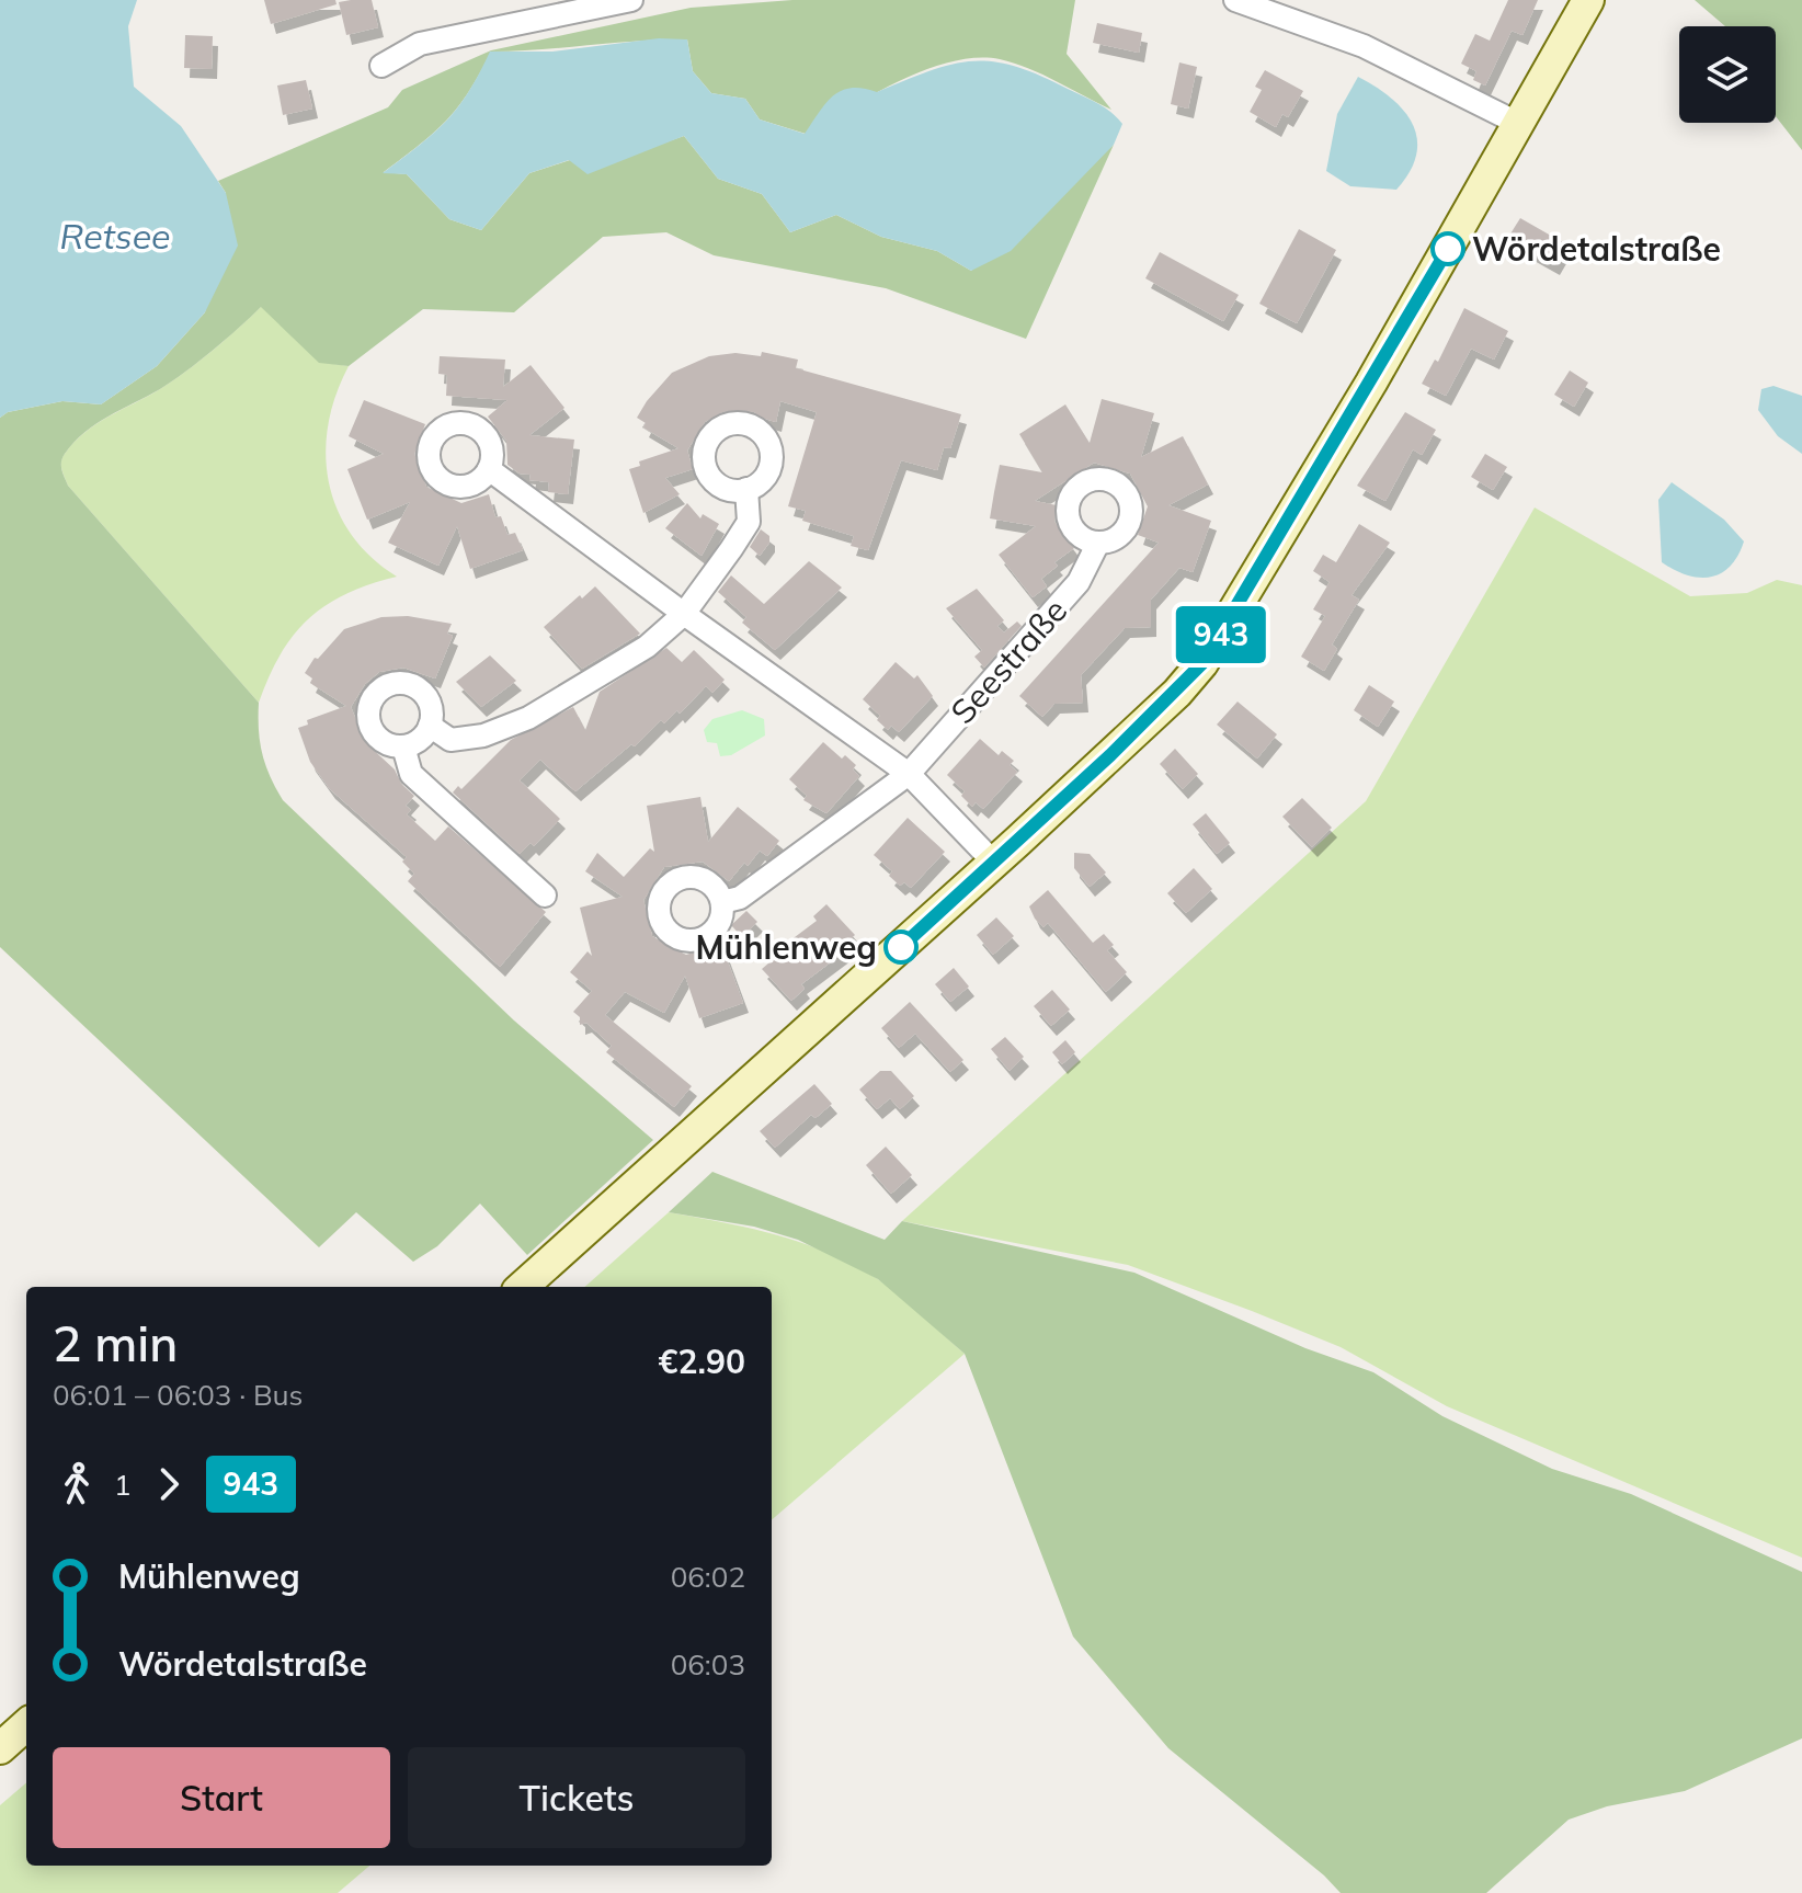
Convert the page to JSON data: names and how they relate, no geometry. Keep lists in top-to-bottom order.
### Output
{
  "streets": {
    "street": ["Seestraße"]
  },
  "water": ["Retsee"],
  "places": ["Wördetalstraße", "Mühlenweg"],
  "lines": ["bus line 943"],
  "page": {
    "on_map": "943",
    "heading": ["2 min", "06:01 – 06:03 · Bus", "€2.90"],
    "legs": ["1", "943"],
    "list": [
      {
        "name": "Mühlenweg",
        "value": "06:02"
      },
      {
        "name": "Wördetalstraße",
        "value": "06:03"
      }
    ],
    "buttons": ["Start", "Tickets"]
  }
}
